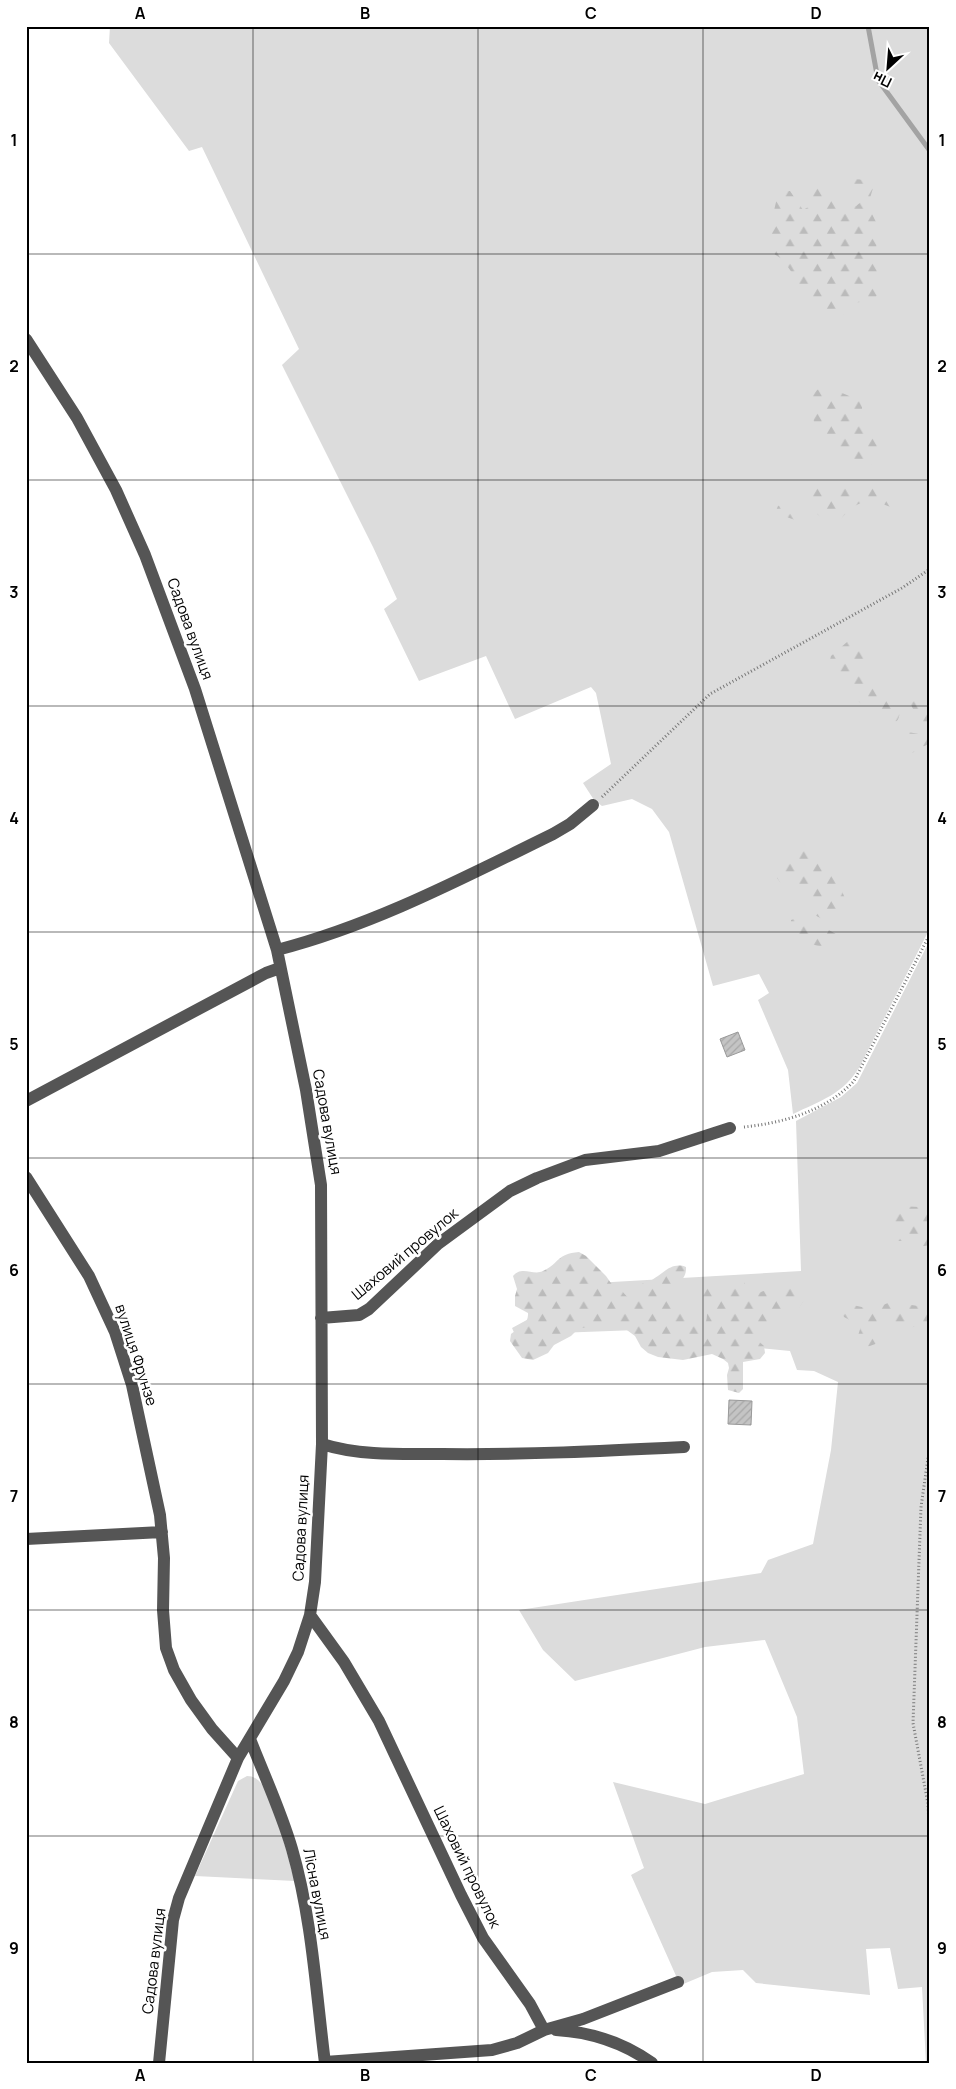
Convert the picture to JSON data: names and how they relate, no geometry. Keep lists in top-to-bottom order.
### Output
{
  "streets": {
    "street": [
      "Садова вулиця",
      "Шаховий провулок",
      "вулиця Фрунзе",
      "Лісна вулиця"
    ]
  },
  "crossings": [
    ["Садова вулиця", "Шаховий провулок"],
    ["Садова вулиця", "вулиця Фрунзе"],
    ["Садова вулиця", "Лісна вулиця"]
  ],
  "north": "bottom left",
  "grid": {
    "columns": [
      "A",
      "B",
      "C",
      "D"
    ],
    "rows": [
      "1",
      "2",
      "3",
      "4",
      "5",
      "6",
      "7",
      "8",
      "9"
    ]
  }
}
